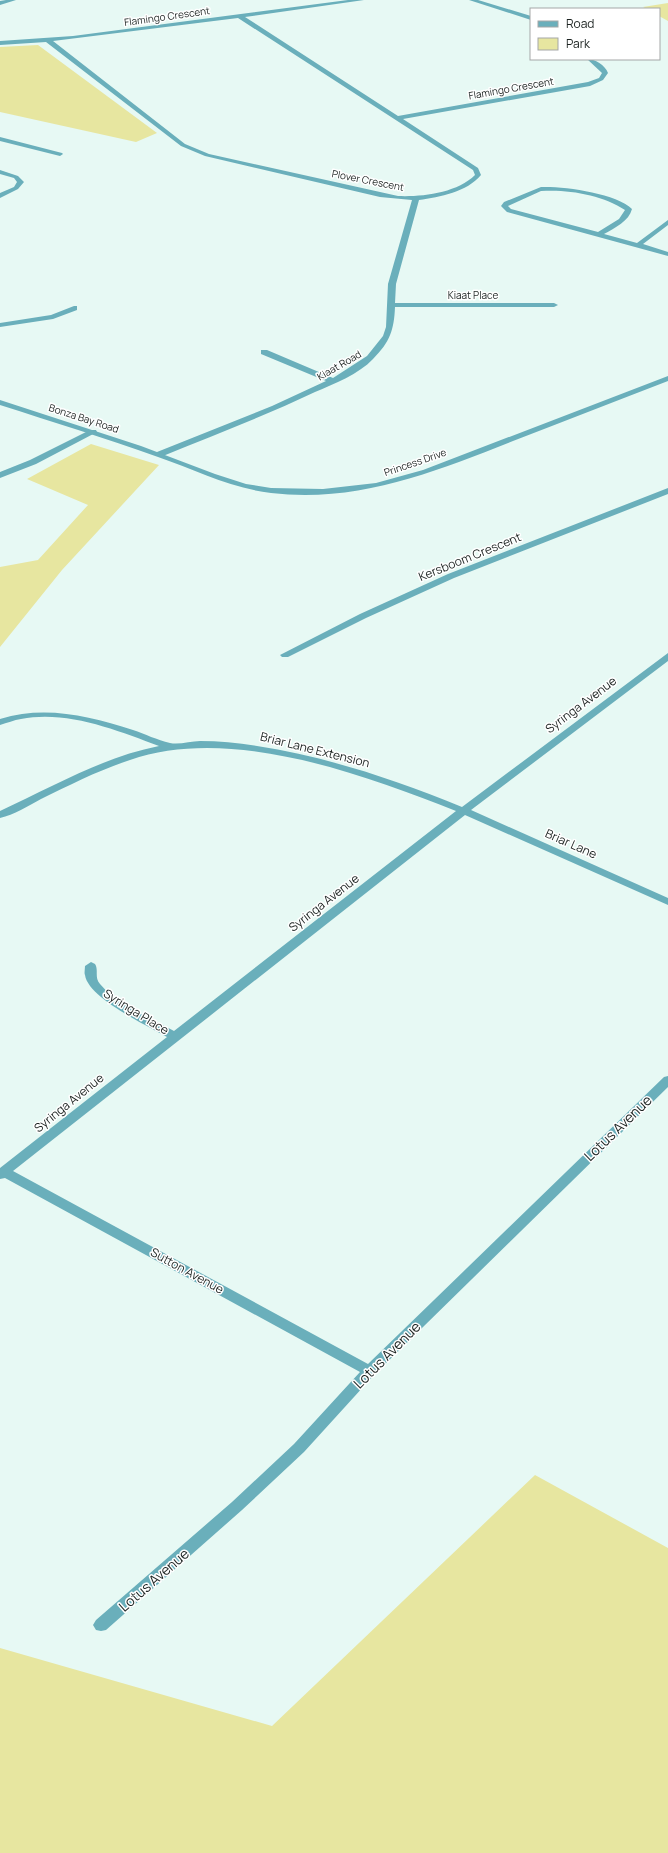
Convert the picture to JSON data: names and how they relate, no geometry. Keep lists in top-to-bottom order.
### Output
{
  "streets": {
    "street": [
      "Flamingo Crescent",
      "Plover Crescent",
      "Kiaat Place",
      "Kiaat Road",
      "Bonza Bay Road",
      "Princess Drive",
      "Kersboom Crescent",
      "Syringa Avenue",
      "Briar Lane Extension",
      "Briar Lane",
      "Syringa Place",
      "Lotus Avenue",
      "Sutton Avenue"
    ]
  },
  "crossings": [
    ["Flamingo Crescent", "Plover Crescent"],
    ["Plover Crescent", "Kiaat Road"],
    ["Kiaat Place", "Kiaat Road"],
    ["Kiaat Road", "Bonza Bay Road"],
    ["Kiaat Road", "Princess Drive"],
    ["Bonza Bay Road", "Princess Drive"],
    ["Syringa Avenue", "Briar Lane Extension"],
    ["Syringa Avenue", "Briar Lane"],
    ["Syringa Avenue", "Syringa Place"],
    ["Syringa Avenue", "Sutton Avenue"],
    ["Briar Lane Extension", "Briar Lane"],
    ["Lotus Avenue", "Sutton Avenue"]
  ],
  "legend": ["Road", "Park"]
}
